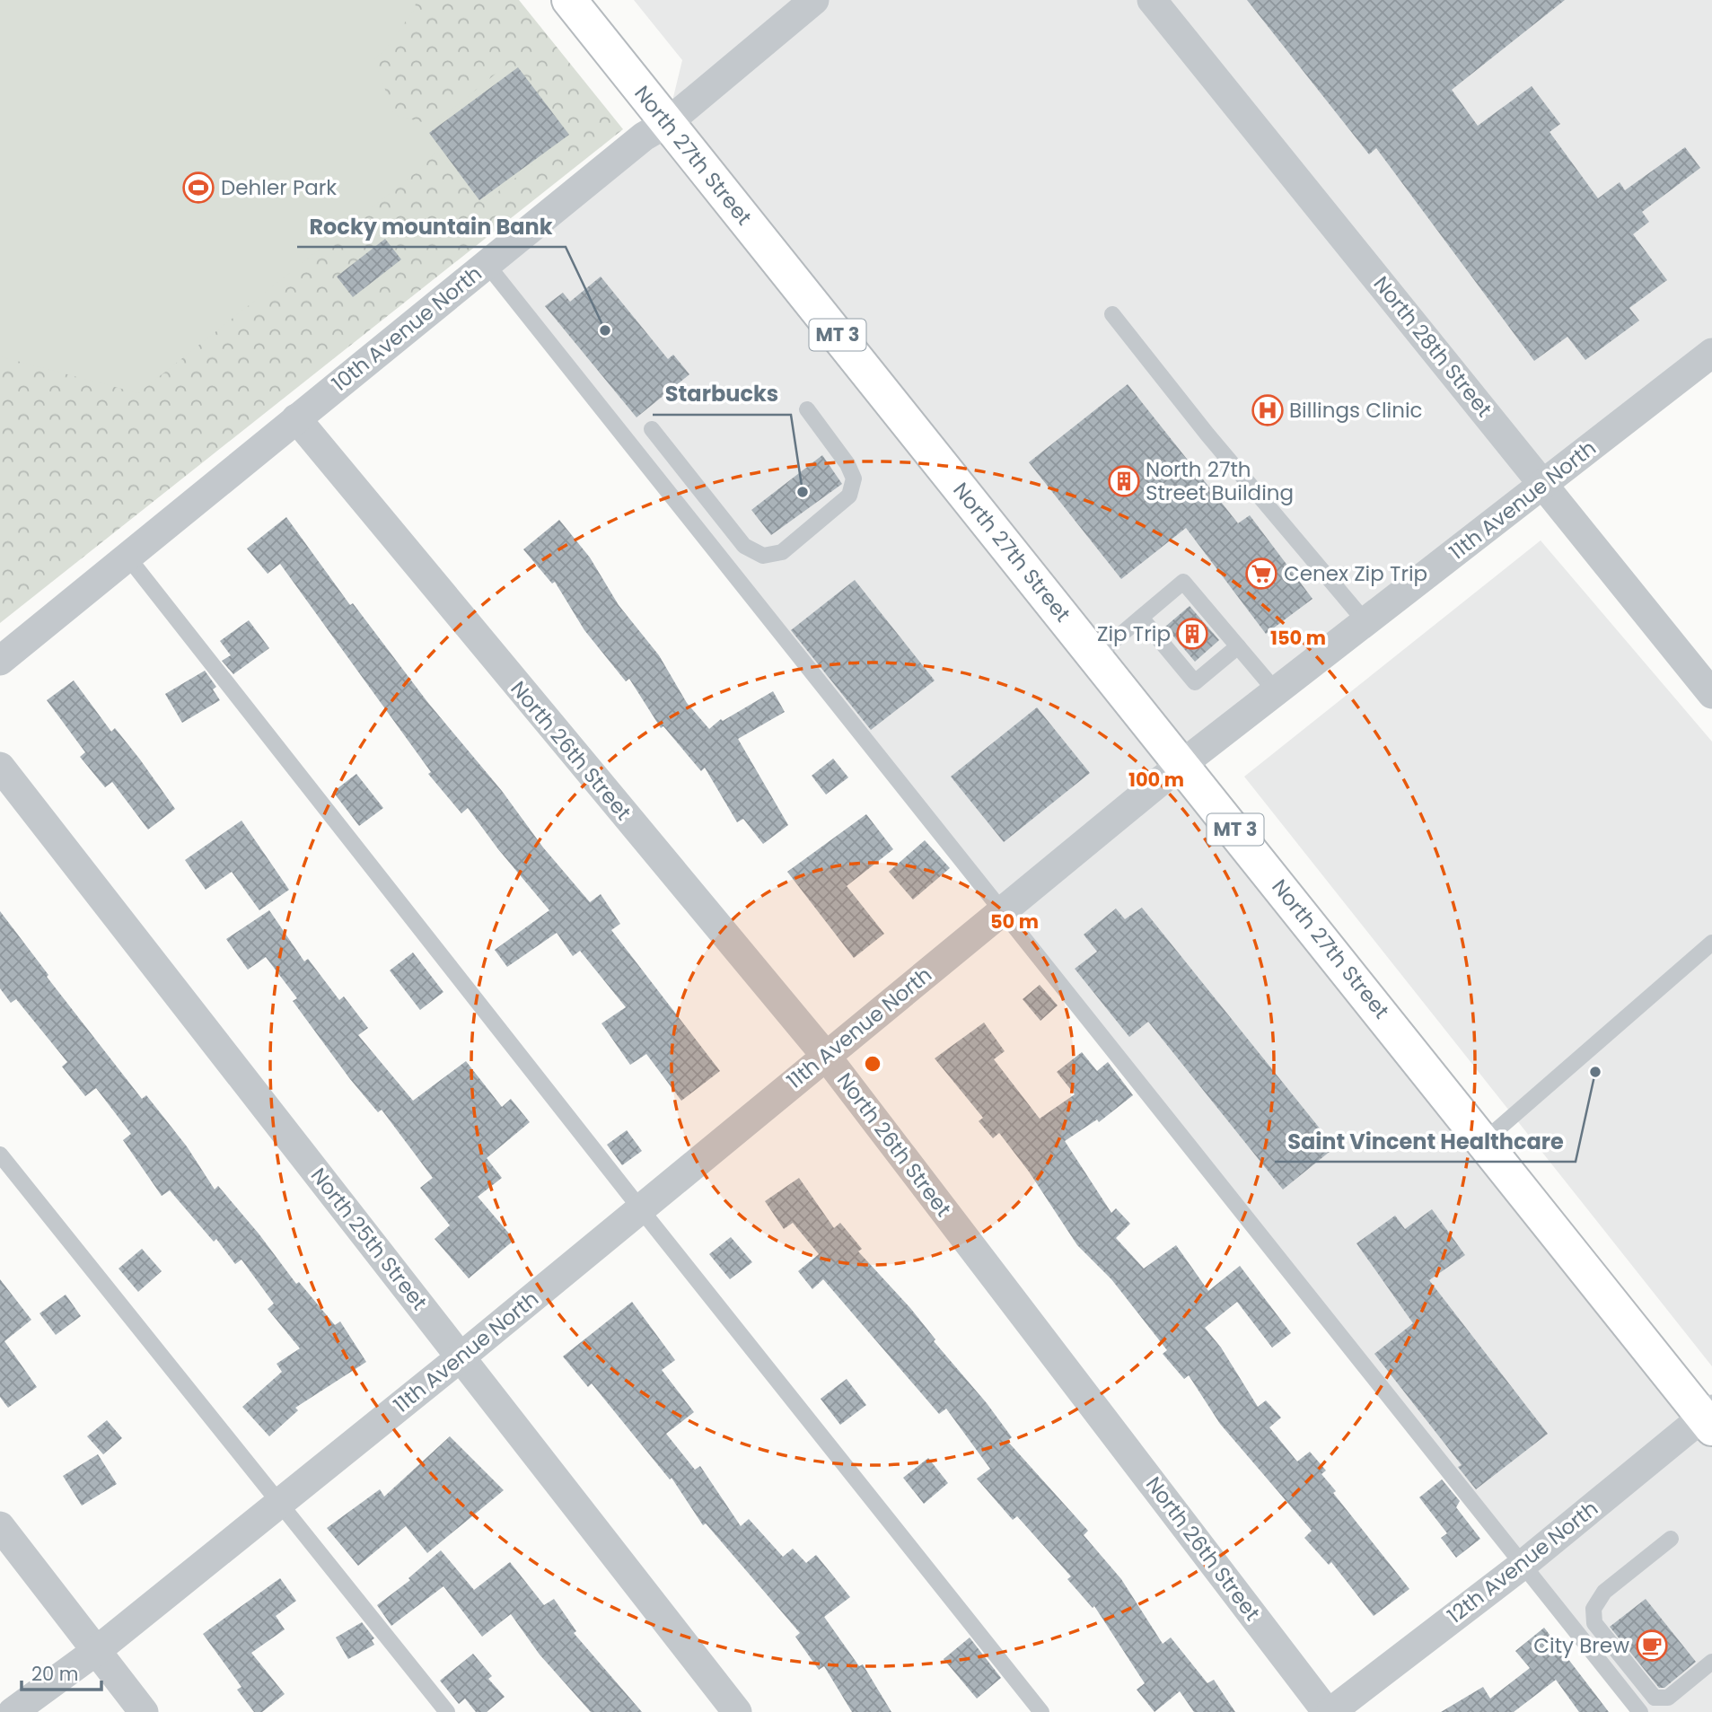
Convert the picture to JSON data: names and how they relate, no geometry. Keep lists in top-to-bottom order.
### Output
{
  "streets": {
    "main road": ["North 27th Street", "MT 3"],
    "street": [
      "10th Avenue North",
      "North 28th Street",
      "11th Avenue North",
      "North 26th Street",
      "North 25th Street",
      "12th Avenue North"
    ]
  },
  "crossings": [
    ["North 27th Street", "10th Avenue North"],
    ["North 27th Street", "11th Avenue North"],
    ["North 27th Street", "12th Avenue North"],
    ["10th Avenue North", "North 26th Street"],
    ["North 28th Street", "11th Avenue North"],
    ["11th Avenue North", "North 26th Street"],
    ["11th Avenue North", "North 25th Street"],
    ["North 26th Street", "12th Avenue North"]
  ],
  "places": {
    "sports": ["Dehler Park"],
    "other": ["Rocky mountain Bank", "Starbucks", "Saint Vincent Healthcare"],
    "hospital": ["Billings Clinic"],
    "building": ["North 27th Street Building", "Zip Trip"],
    "supermarket": ["Cenex Zip Trip"],
    "cafe": ["City Brew"]
  },
  "scale_bar": "20 m",
  "rings": ["150 m", "100 m", "50 m"]
}
